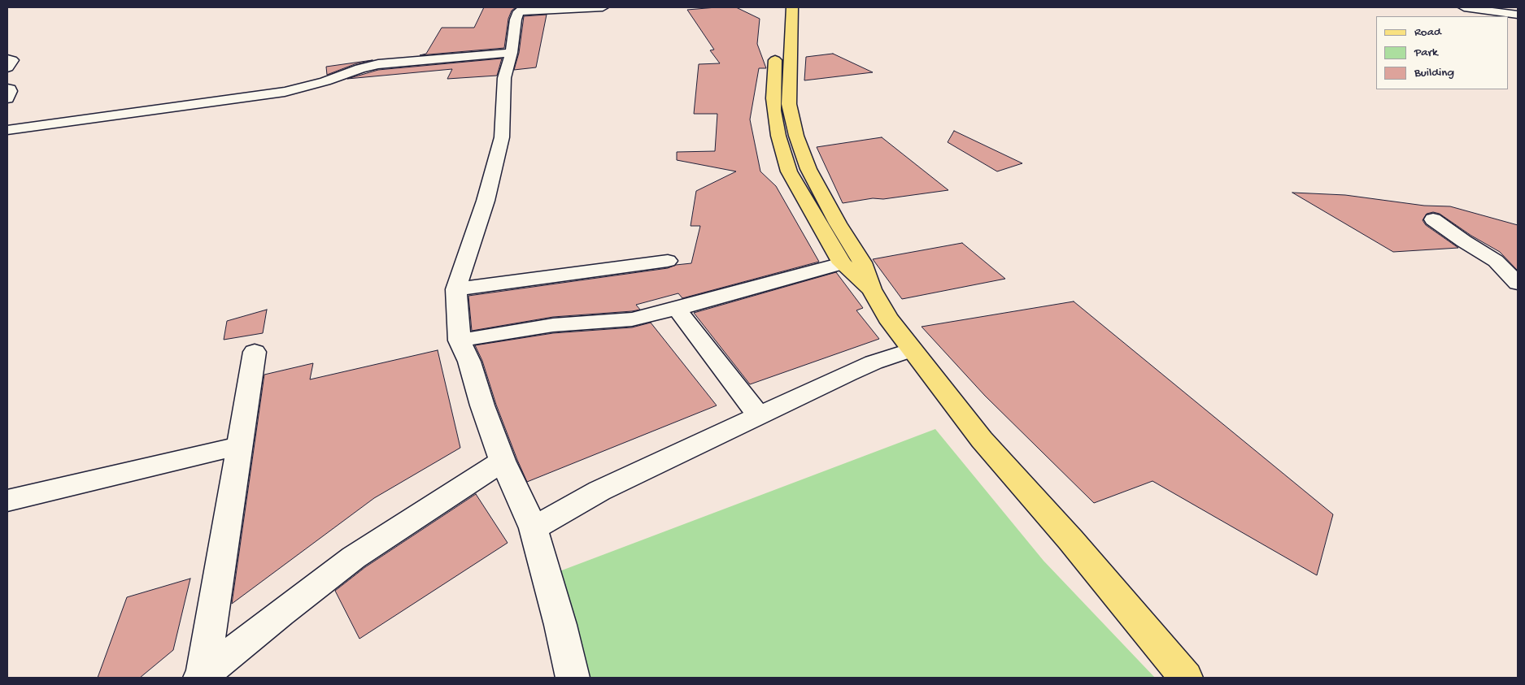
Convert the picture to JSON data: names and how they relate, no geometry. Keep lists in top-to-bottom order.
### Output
{
  "legend": ["Road", "Park", "Building"]
}
